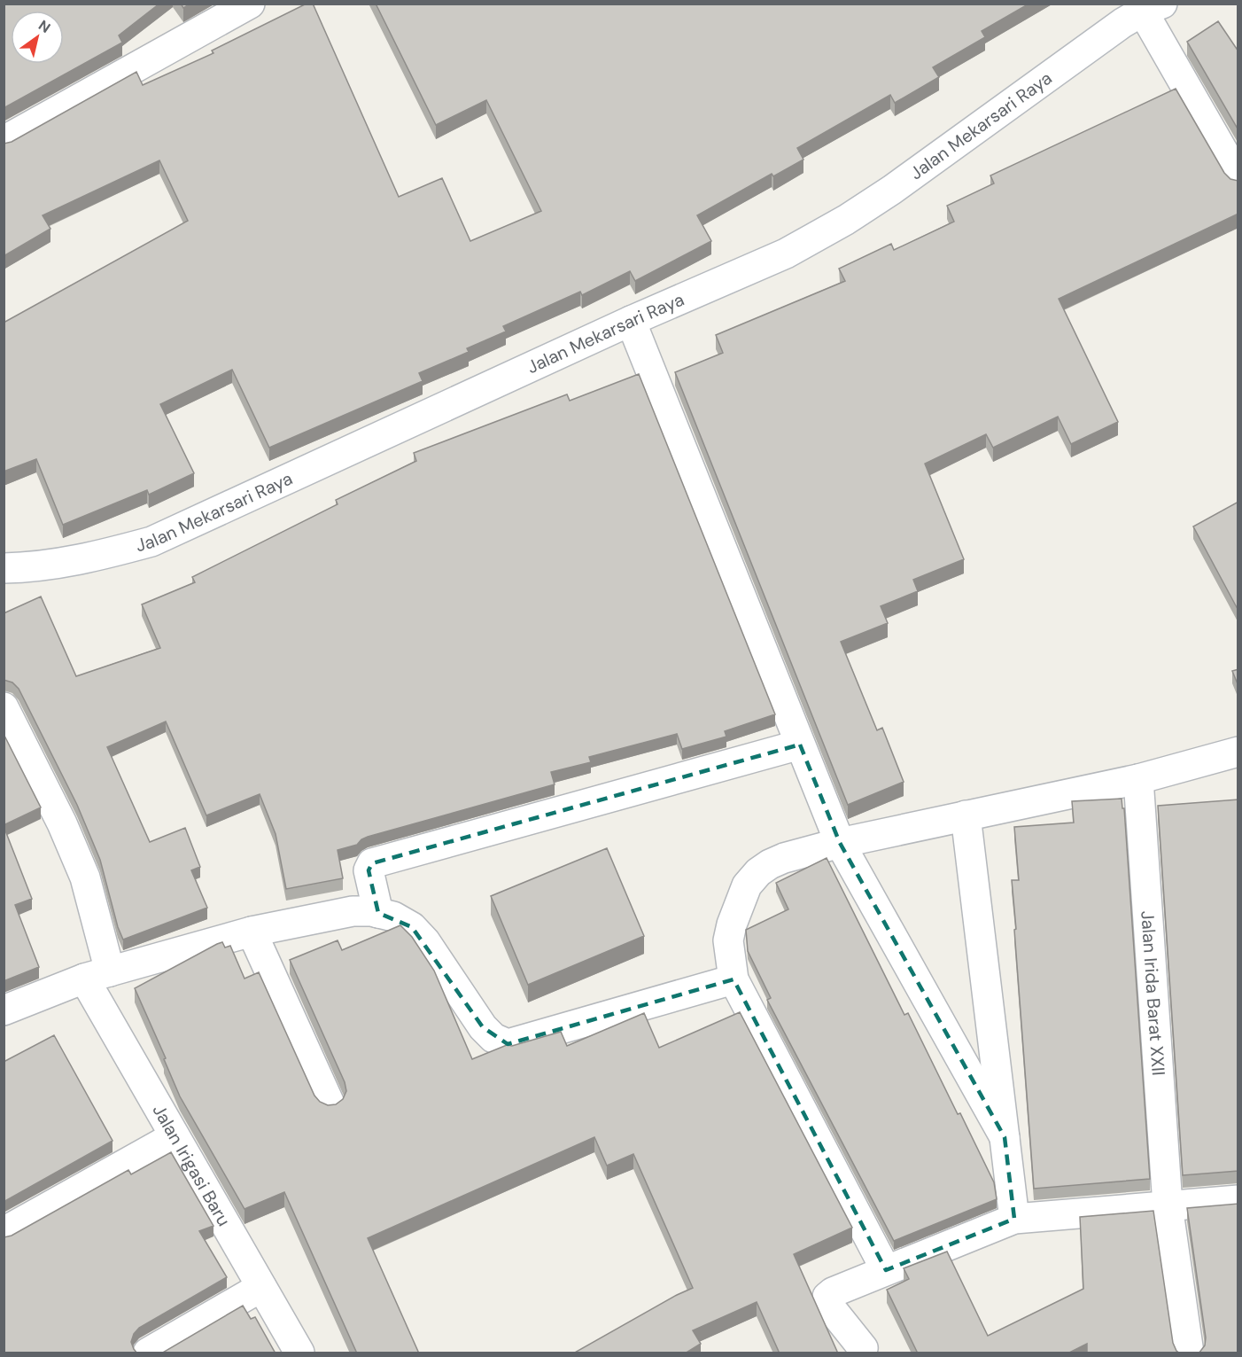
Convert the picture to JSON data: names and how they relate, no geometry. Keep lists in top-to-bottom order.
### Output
{
  "streets": {
    "street": ["Jalan Mekarsari Raya", "Jalan Irida Barat XXII", "Jalan Irigasi Baru"]
  },
  "north": "top right"
}
